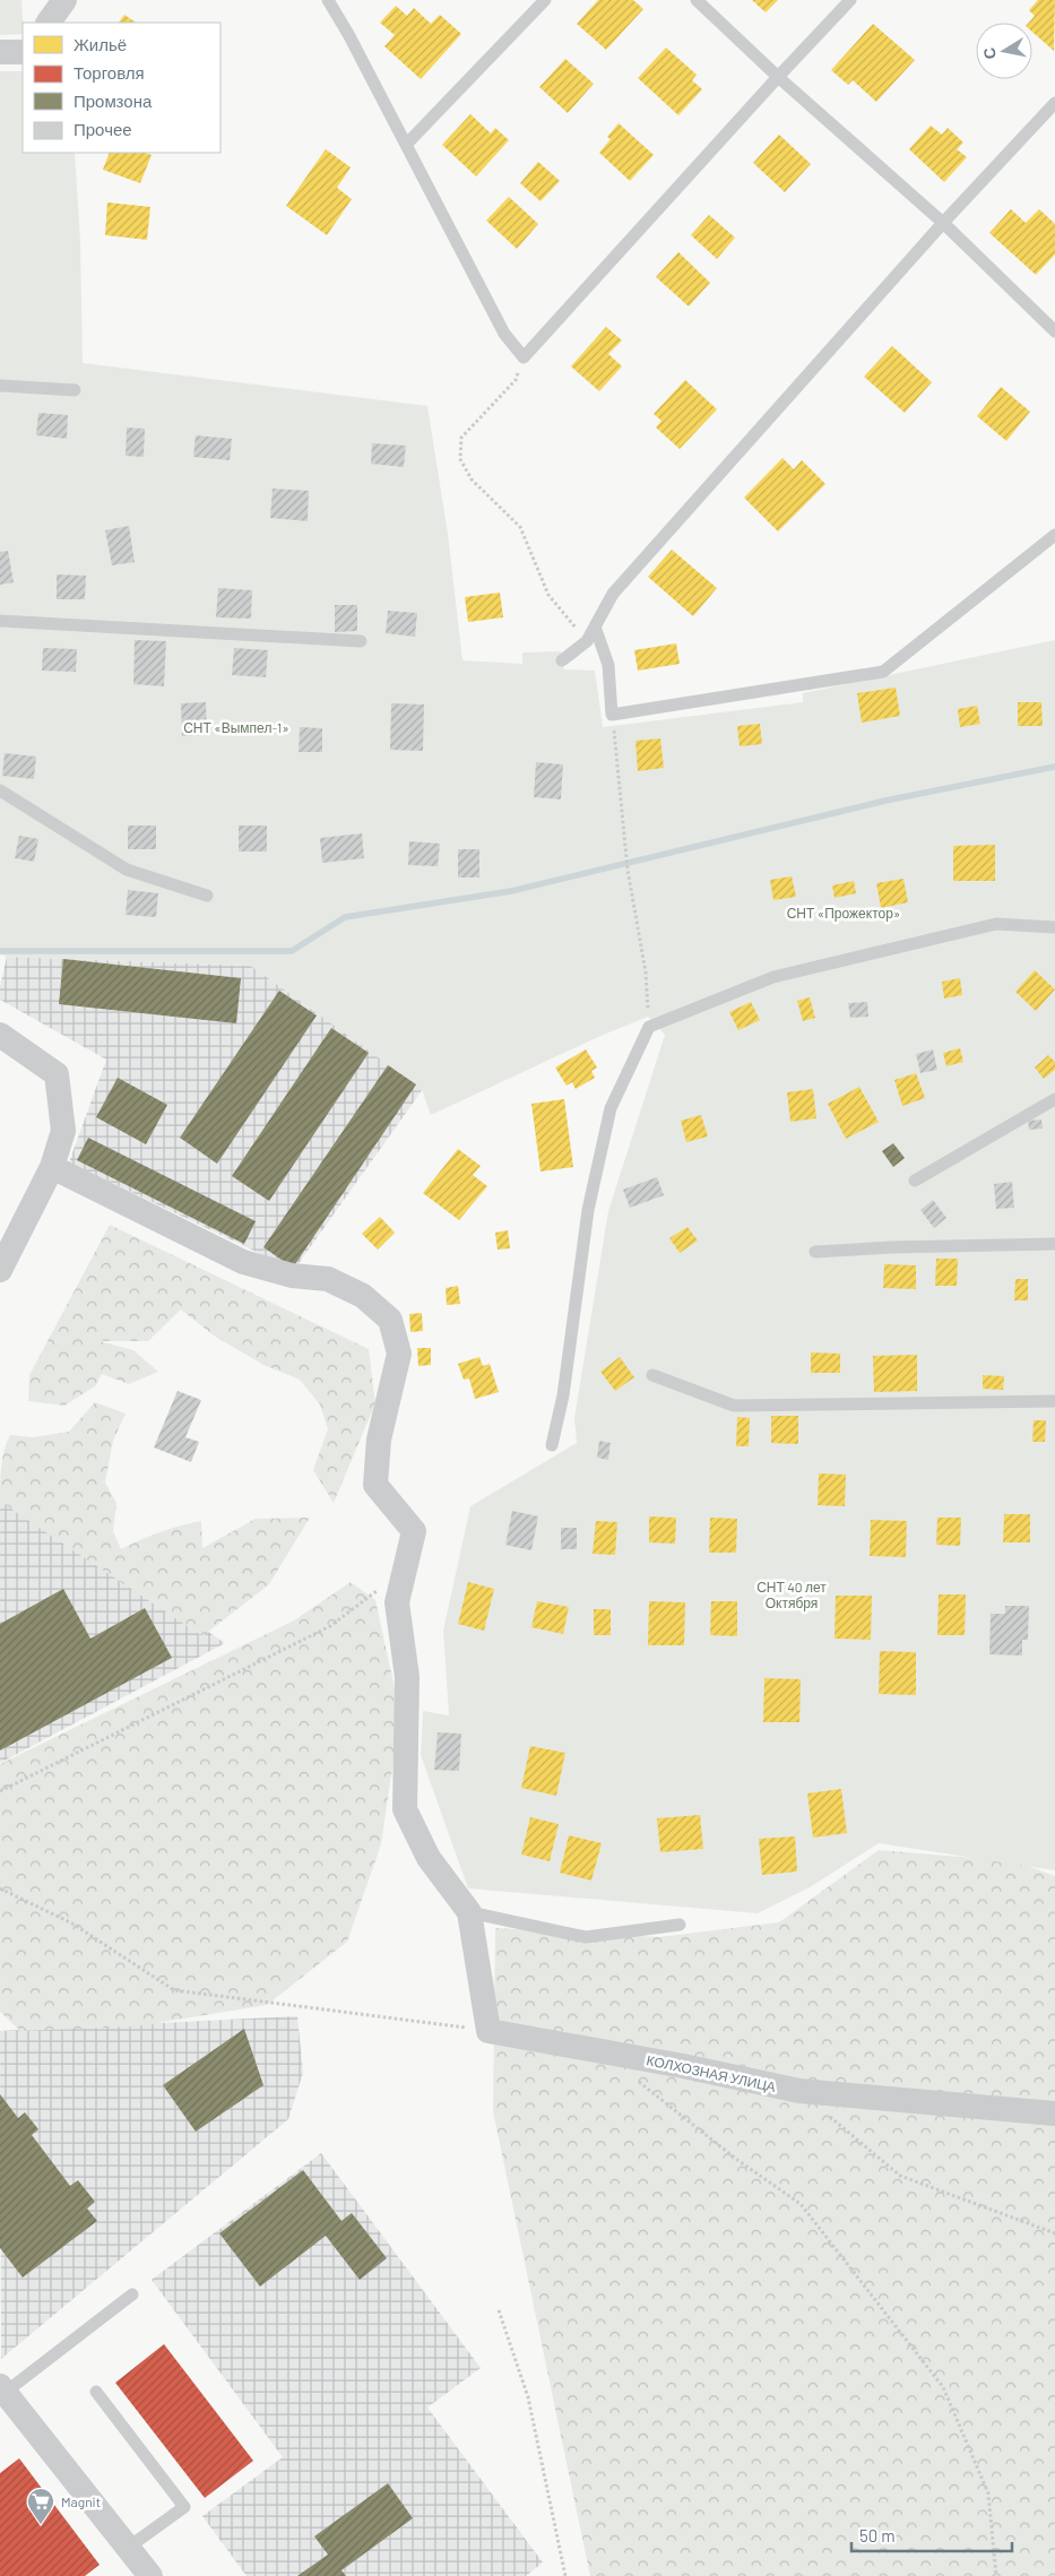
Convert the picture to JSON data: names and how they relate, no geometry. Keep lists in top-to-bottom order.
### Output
{
  "streets": {
    "street": ["КОЛХОЗНАЯ УЛИЦА"]
  },
  "parks": ["СНТ «Вымпел-1»", "СНТ «Прожектор»", "СНТ 40 лет Октября"],
  "places": {
    "supermarket": ["Magnit"]
  },
  "legend": [
    "Жильё",
    "Торговля",
    "Промзона",
    "Прочее"
  ],
  "scale_bar": "50 m",
  "north": "left"
}
